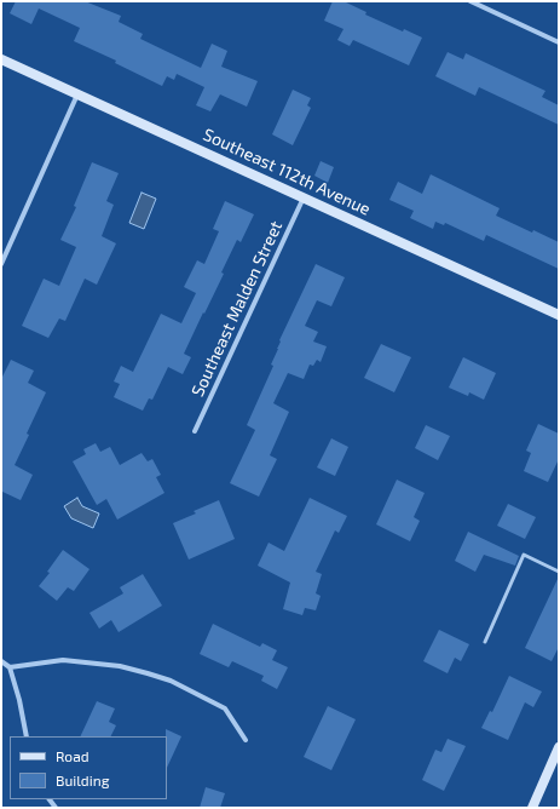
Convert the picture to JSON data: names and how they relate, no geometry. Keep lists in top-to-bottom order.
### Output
{
  "streets": {
    "main road": ["Southeast 112th Avenue"],
    "street": ["Southeast Malden Street"]
  },
  "crossings": [
    ["Southeast 112th Avenue", "Southeast Malden Street"]
  ],
  "legend": ["Road", "Building"]
}
